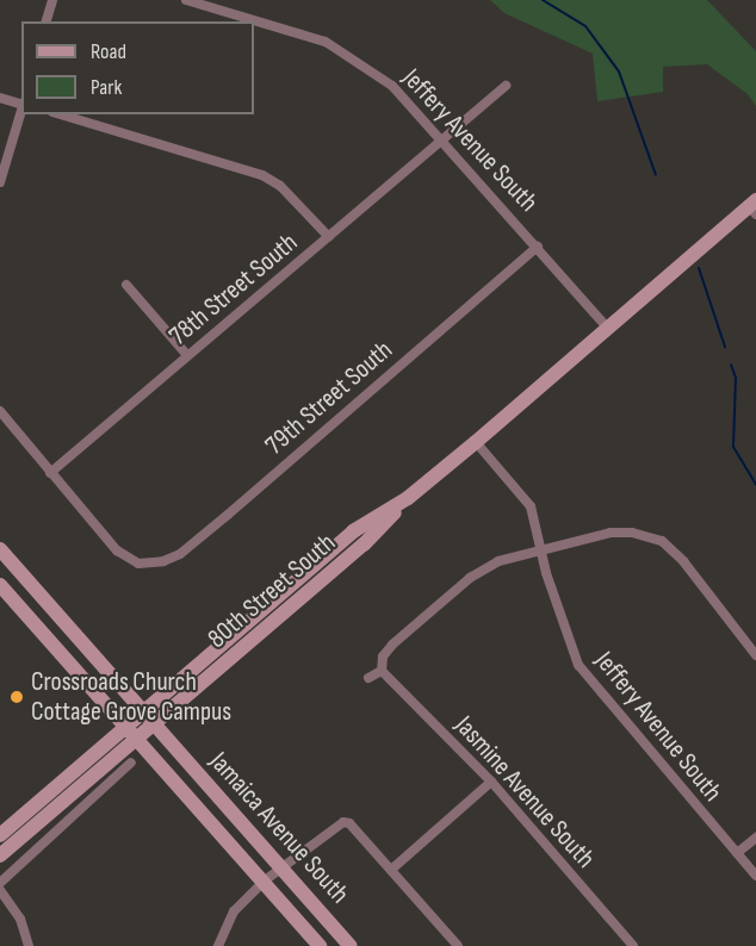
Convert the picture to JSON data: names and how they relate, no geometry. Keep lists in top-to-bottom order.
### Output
{
  "streets": {
    "main road": ["80th Street South", "Jamaica Avenue South"],
    "street": [
      "Jeffery Avenue South",
      "78th Street South",
      "79th Street South",
      "Jasmine Avenue South"
    ]
  },
  "crossings": [
    ["Jeffery Avenue South", "78th Street South"],
    ["Jeffery Avenue South", "79th Street South"],
    ["Jeffery Avenue South", "80th Street South"],
    ["78th Street South", "79th Street South"],
    ["80th Street South", "Jamaica Avenue South"]
  ],
  "places": ["Crossroads Church Cottage Grove Campus"],
  "legend": ["Road", "Park"]
}
